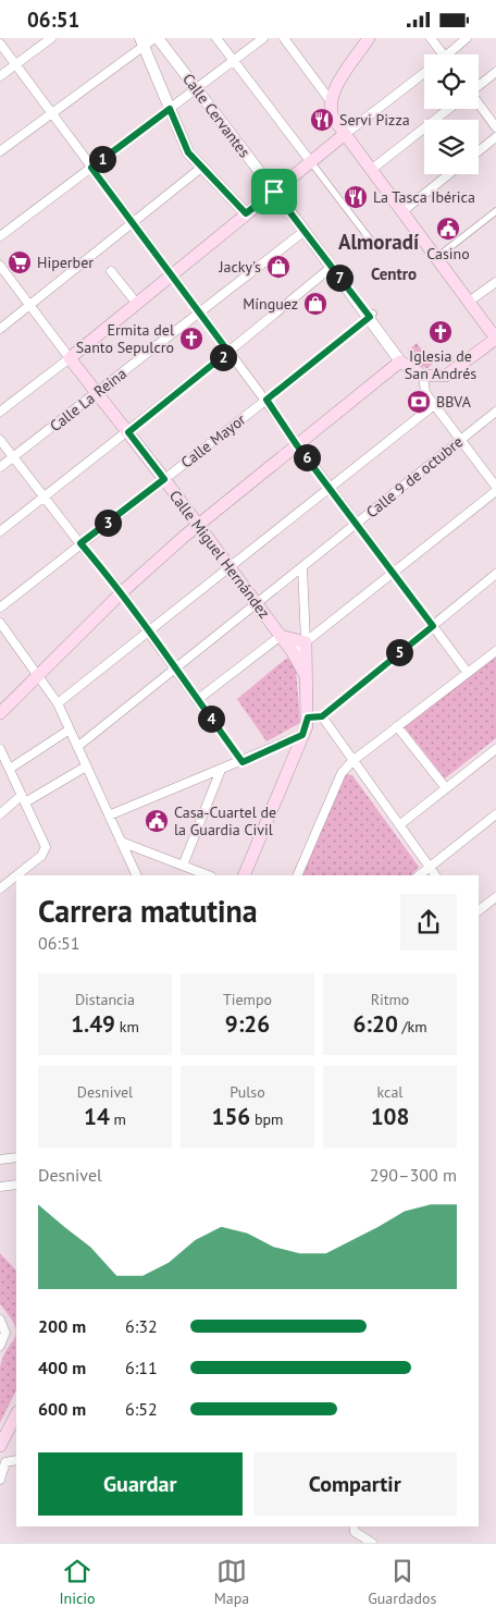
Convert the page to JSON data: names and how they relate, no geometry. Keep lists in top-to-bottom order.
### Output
{
  "streets": {
    "main road": ["Calle Miguel Hernández"],
    "street": [
      "Calle Cervantes",
      "Calle La Reina",
      "Calle Mayor",
      "Calle 9 de octubre"
    ]
  },
  "crossings": [
    ["Calle Cervantes", "Calle La Reina"],
    ["Calle Cervantes", "Calle Mayor"],
    ["Calle La Reina", "Calle Miguel Hernández"],
    ["Calle Mayor", "Calle Miguel Hernández"],
    ["Calle 9 de octubre", "Calle Miguel Hernández"]
  ],
  "districts": ["Almoradí", "Centro"],
  "places": {
    "restaurant": ["Servi Pizza", "La Tasca Ibérica"],
    "public building": ["Casino", "Casa-Cuartel de la Guardia Civil"],
    "supermarket": ["Hiperber"],
    "shop": ["Jacky's", "Mínguez"],
    "church": ["Iglesia de San Andrés", "Ermita del Santo Sepulcro"],
    "bank": ["BBVA"]
  },
  "page": {
    "status": "06:51",
    "pins": [
      "1",
      "7",
      "2",
      "6",
      "3",
      "5",
      "4"
    ],
    "heading": ["Carrera matutina", "06:51"],
    "stats": [
      ["Distancia", "1.49 km"],
      ["Tiempo", "9:26"],
      ["Ritmo", "6:20 /km"],
      ["Desnivel", "14 m"],
      ["Pulso", "156 bpm"],
      ["kcal", "108"]
    ],
    "chart": ["Desnivel", "290–300 m"],
    "list": [
      {
        "name": "200 m",
        "note": "6:32"
      },
      {
        "name": "400 m",
        "note": "6:11"
      },
      {
        "name": "600 m",
        "note": "6:52"
      }
    ],
    "buttons": ["Guardar", "Compartir"],
    "tabs": ["Inicio", "Mapa", "Guardados"]
  }
}
